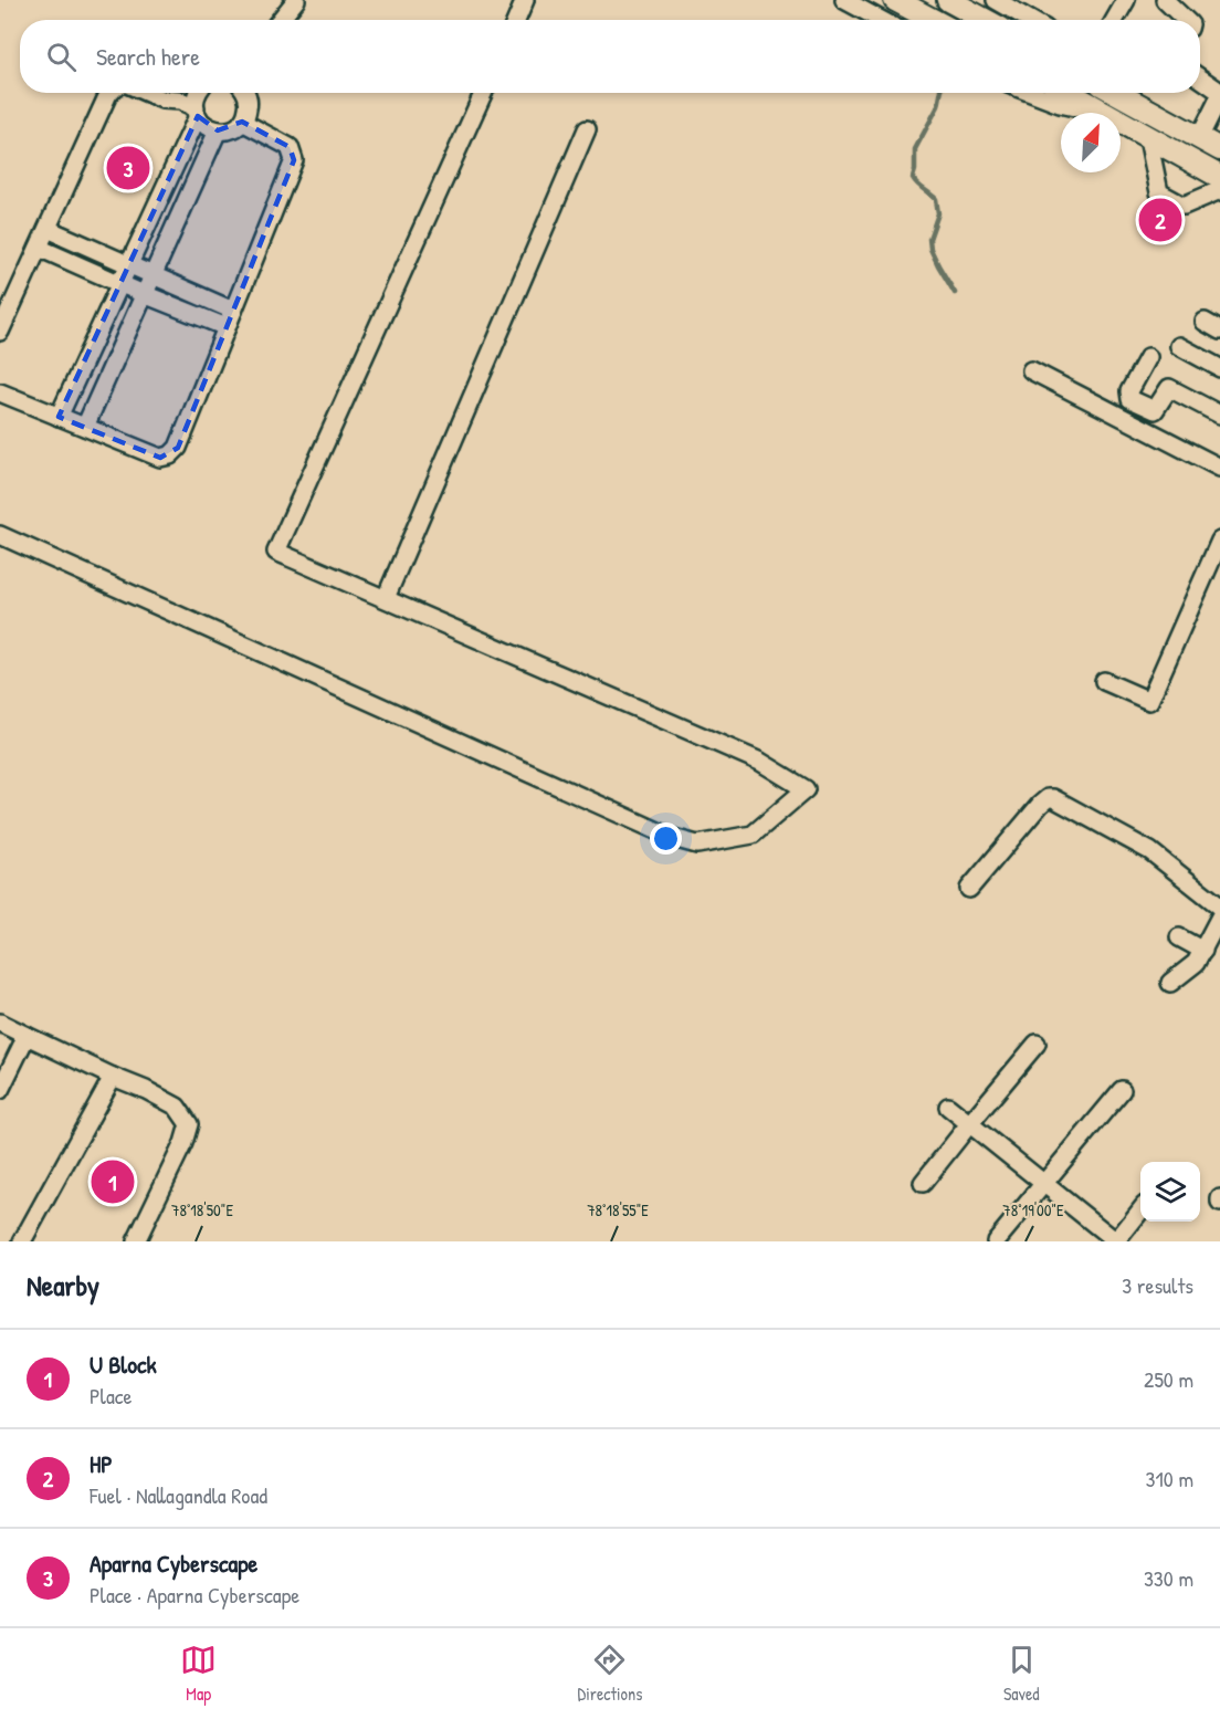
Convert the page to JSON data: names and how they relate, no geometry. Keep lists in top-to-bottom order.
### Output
{
  "north": "top right",
  "page": {
    "search": "Search here",
    "pins": ["3", "2", "1"],
    "heading": ["Nearby", "3 results"],
    "list": [
      {
        "mark": "1",
        "name": "U Block",
        "note": "Place",
        "value": "250 m"
      },
      {
        "mark": "2",
        "name": "HP",
        "note": "Fuel · Nallagandla Road",
        "value": "310 m"
      },
      {
        "mark": "3",
        "name": "Aparna Cyberscape",
        "note": "Place · Aparna Cyberscape",
        "value": "330 m"
      }
    ],
    "nav": ["Map", "Directions", "Saved"]
  },
  "coordinates": ["78°18'50\"E", "78°18'55\"E", "78°19'00\"E"]
}
